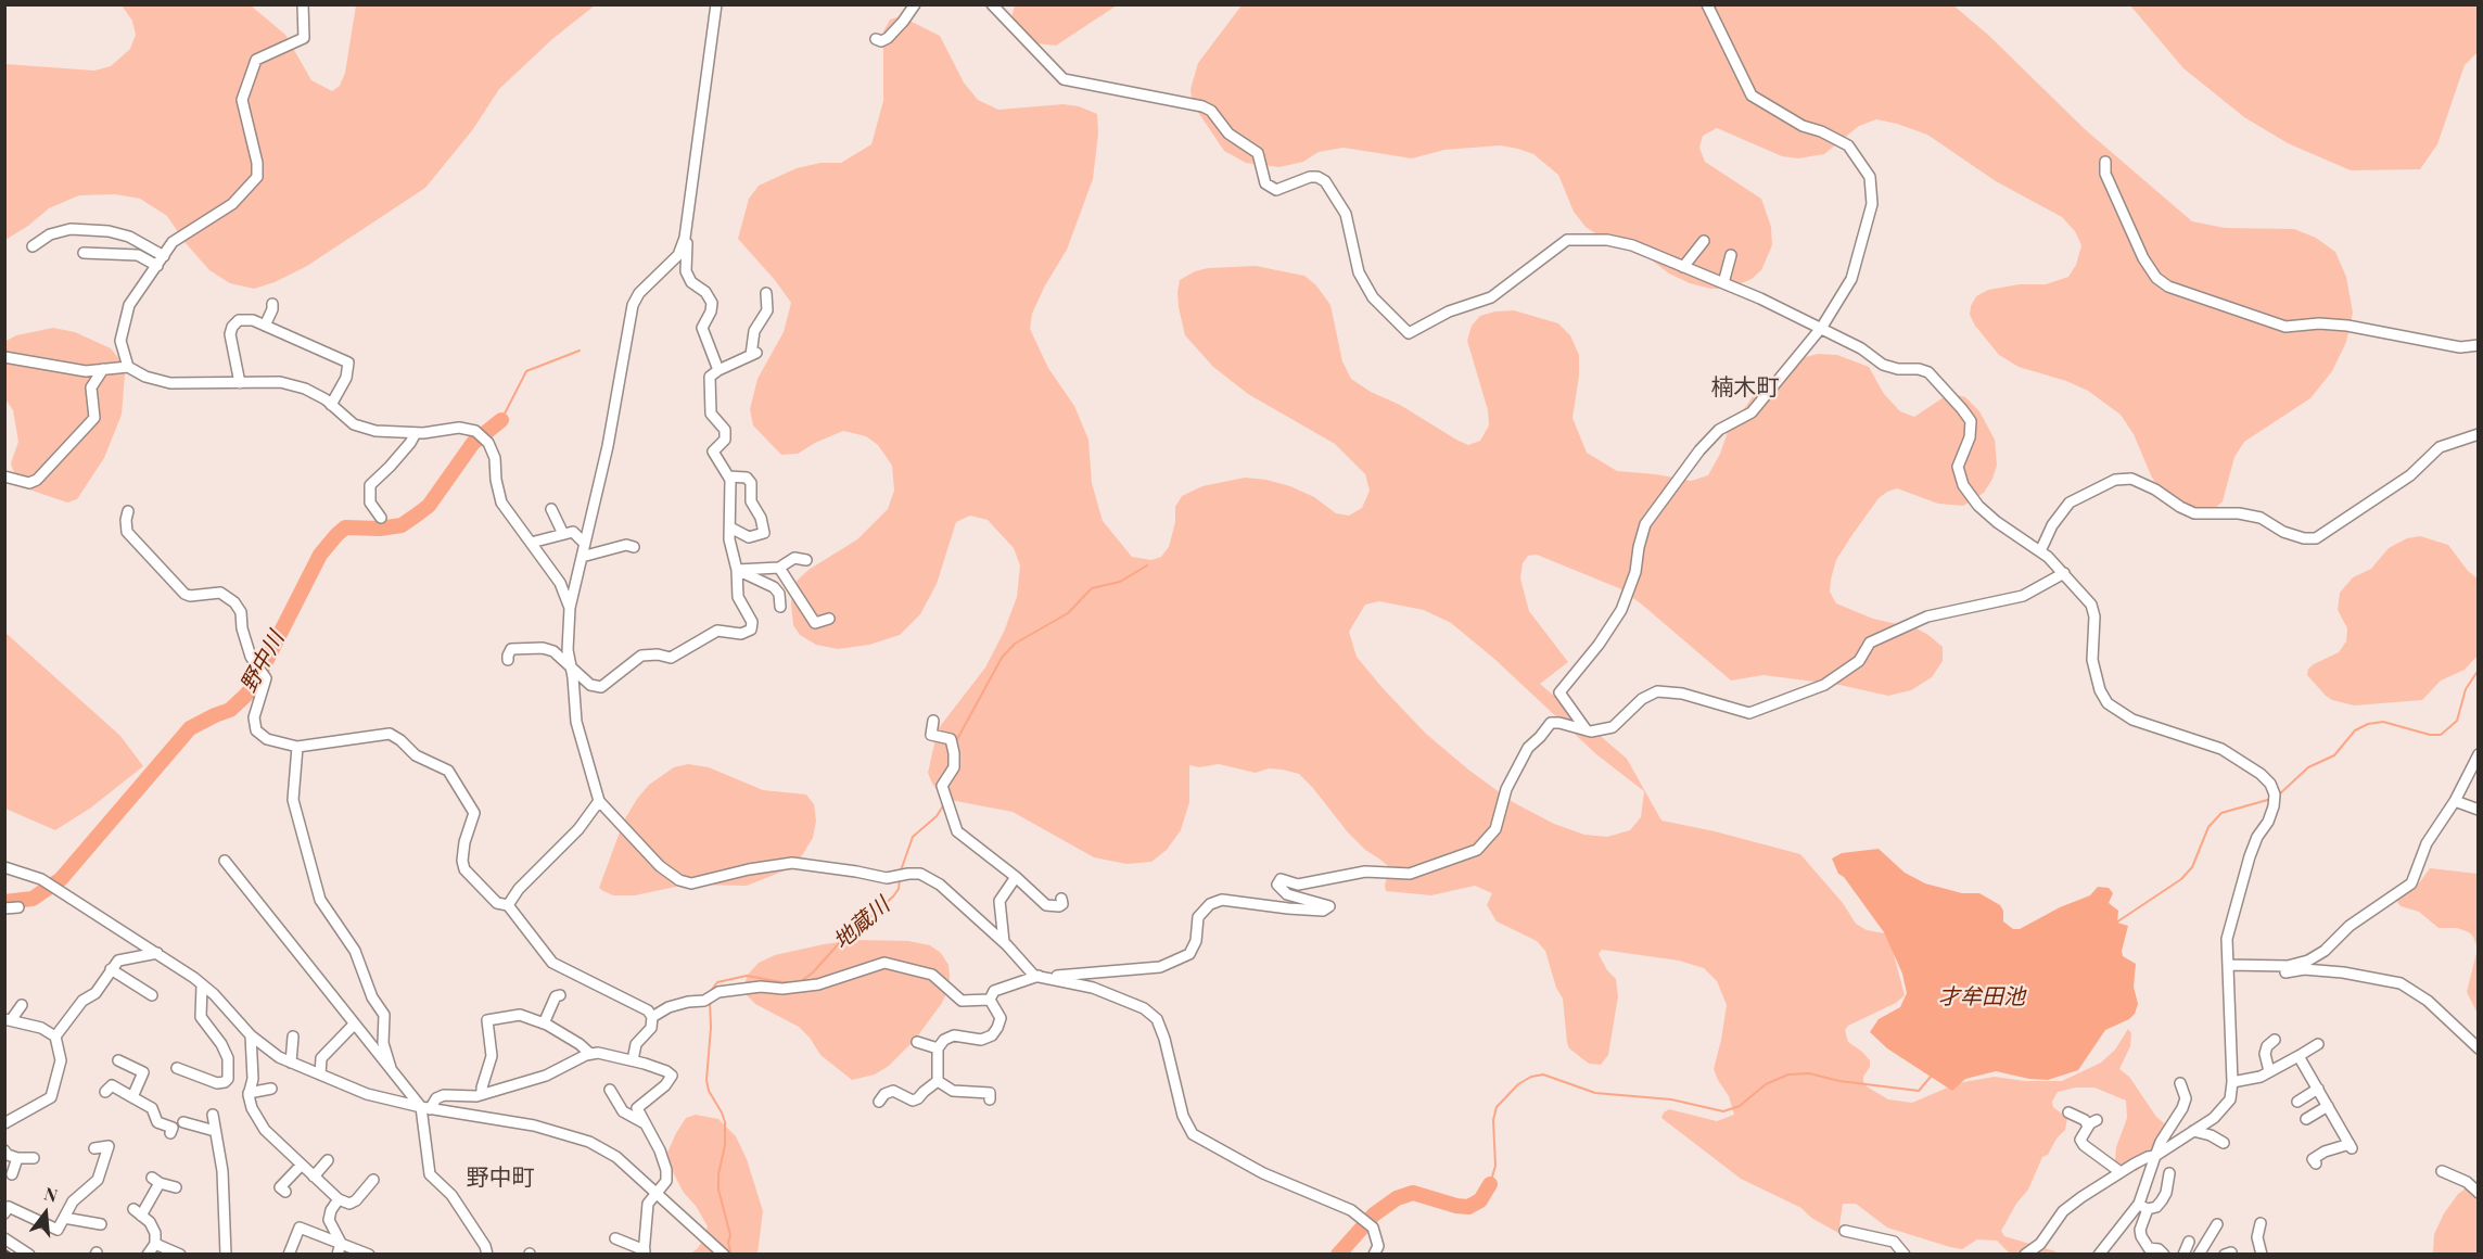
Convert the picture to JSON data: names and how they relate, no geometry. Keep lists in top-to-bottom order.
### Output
{
  "districts": ["楠木町", "野中町"],
  "water": ["野中川", "地蔵川", "才牟田池"],
  "north": "top"
}
